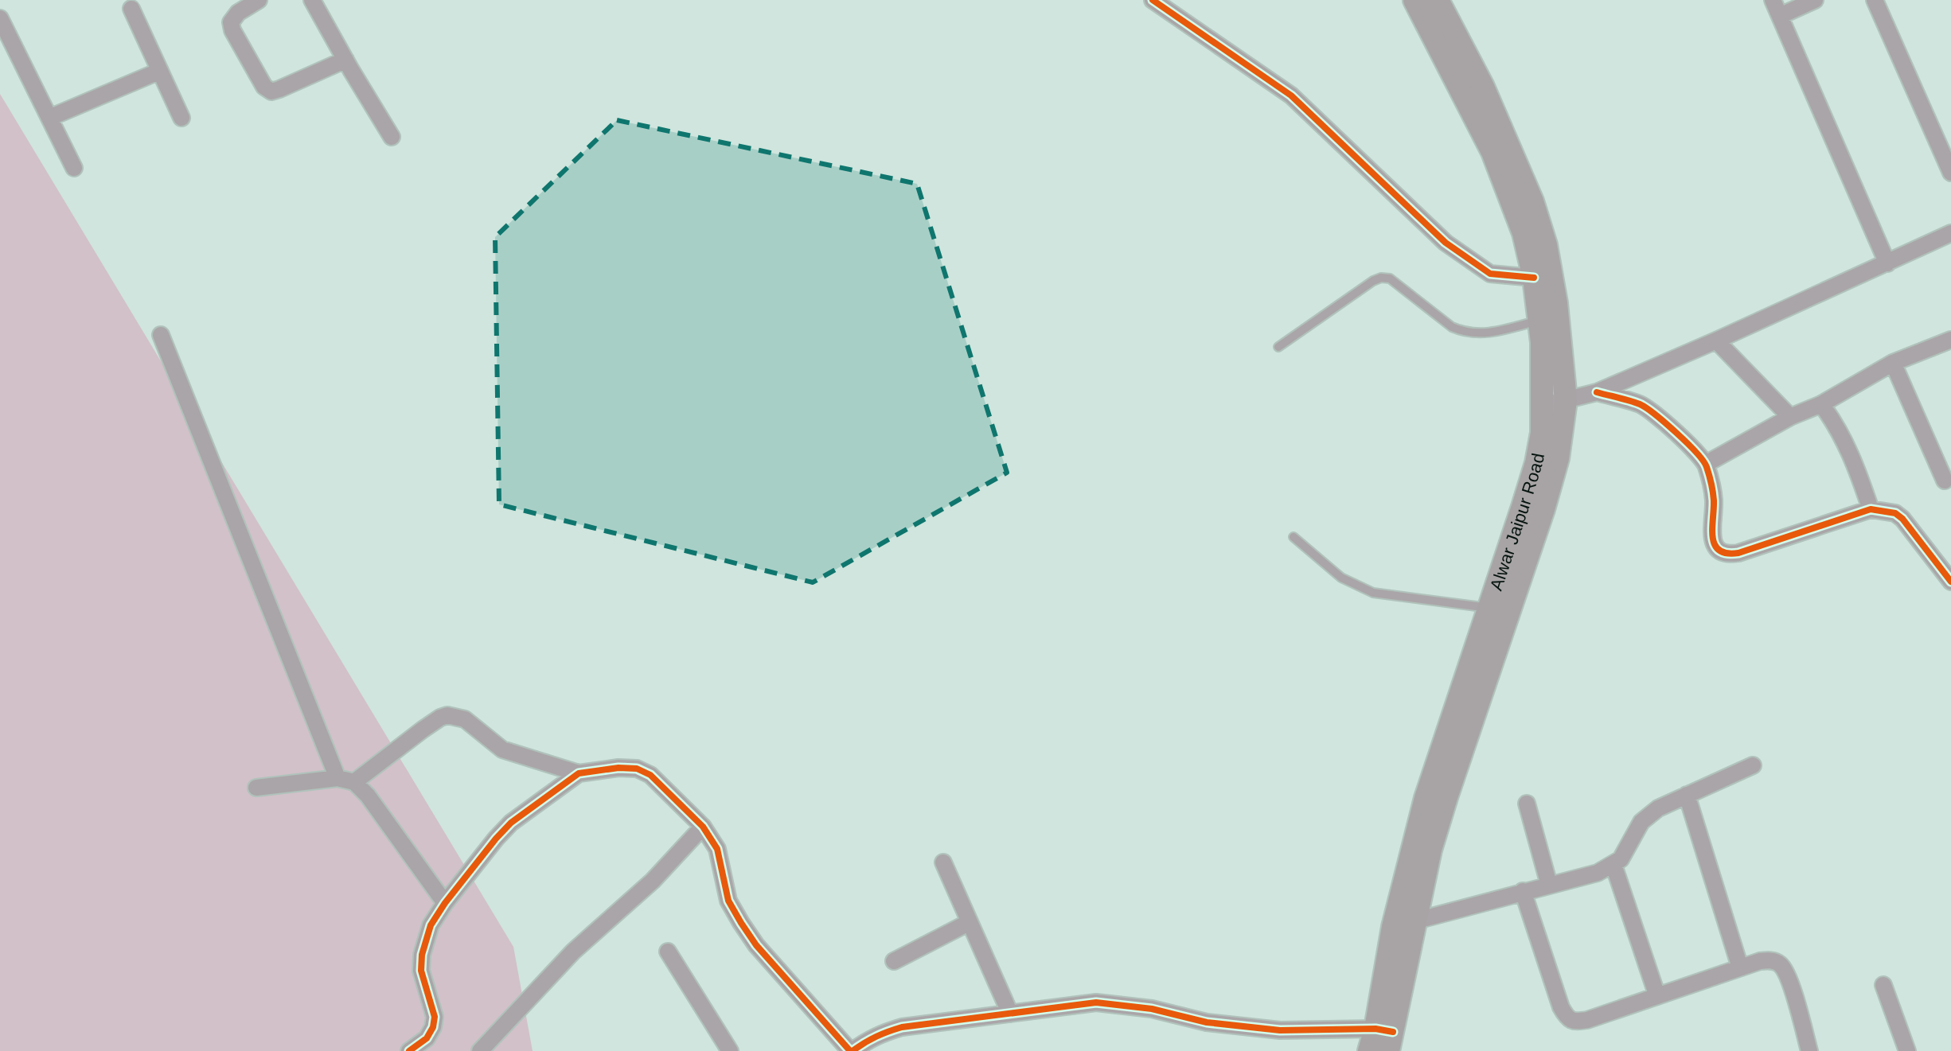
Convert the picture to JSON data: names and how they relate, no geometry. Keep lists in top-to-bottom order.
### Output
{
  "streets": {
    "main road": ["Alwar Jaipur Road"]
  }
}
